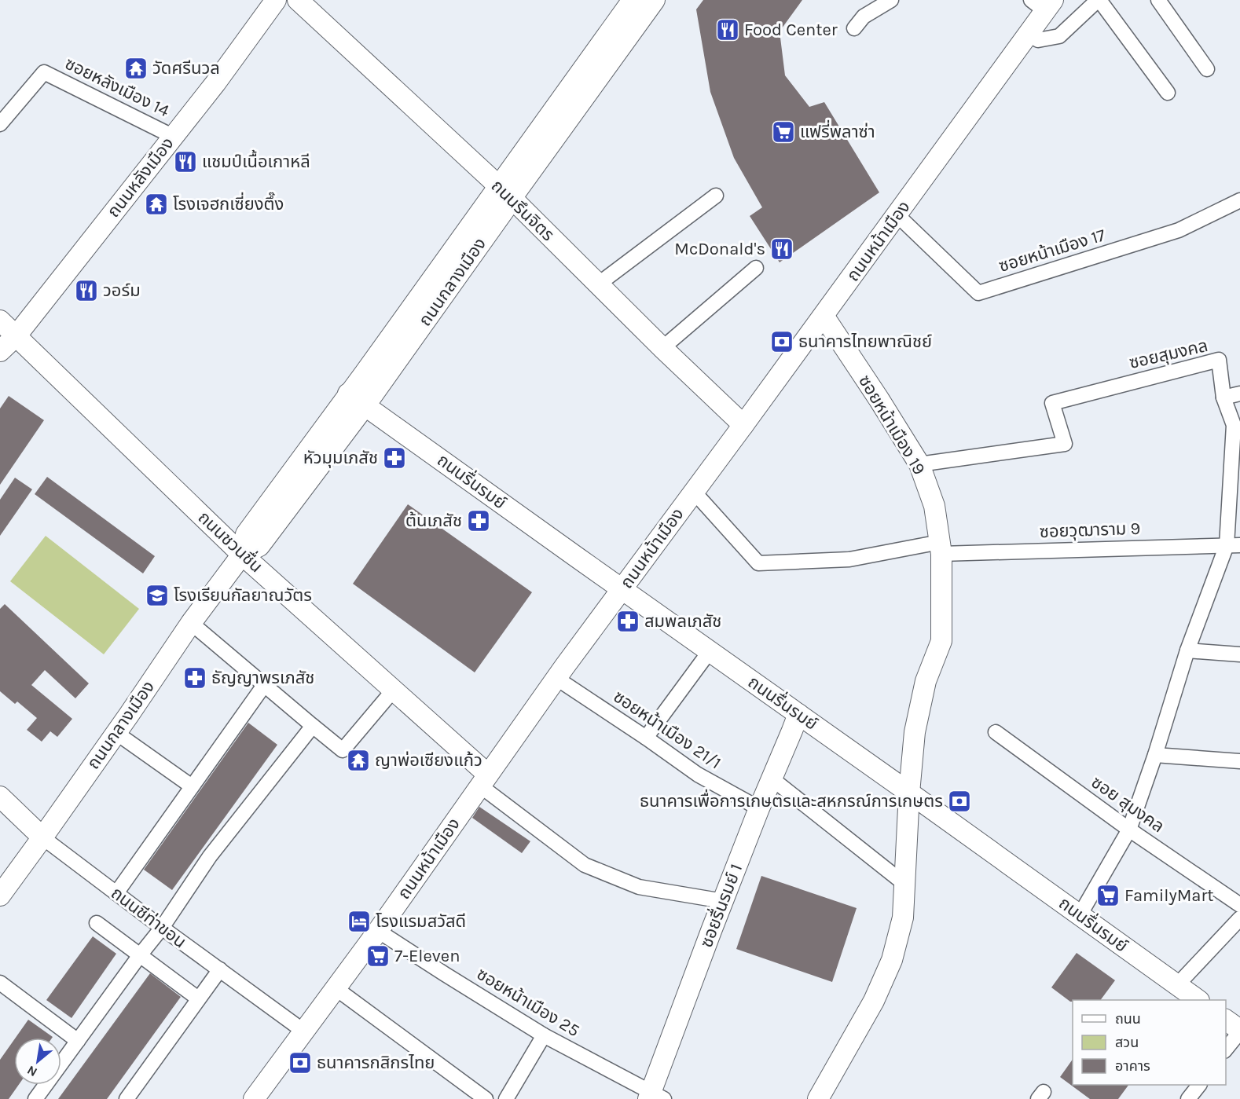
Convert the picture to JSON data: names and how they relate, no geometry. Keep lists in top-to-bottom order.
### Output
{
  "streets": {
    "street": [
      "ซอยหลังเมือง 14",
      "ถนนหลังเมือง",
      "ถนนรึนจิตร",
      "ถนนหน้าเมือง",
      "ซอยหน้าเมือง 17",
      "ถนนกลางเมือง",
      "ซอยสุมงคล",
      "ซอยหน้าเมือง 19",
      "ถนนรื่นรมย์",
      "ซอยวุฒาราม 9",
      "ถนนชวนชื่น",
      "ซอยหน้าเมือง 21/1",
      "ซอย สุมงคล",
      "ซอยรื่นรมย์ 1",
      "ถนนชีท่าขอน",
      "ซอยหน้าเมือง 25"
    ]
  },
  "crossings": [
    ["ซอยหลังเมือง 14", "ถนนหลังเมือง"],
    ["ถนนหลังเมือง", "ถนนชวนชื่น"],
    ["ถนนรึนจิตร", "ถนนหน้าเมือง"],
    ["ถนนรึนจิตร", "ถนนกลางเมือง"],
    ["ถนนหน้าเมือง", "ซอยหน้าเมือง 17"],
    ["ถนนหน้าเมือง", "ซอยหน้าเมือง 19"],
    ["ถนนหน้าเมือง", "ถนนรื่นรมย์"],
    ["ถนนหน้าเมือง", "ซอยวุฒาราม 9"],
    ["ถนนหน้าเมือง", "ถนนชวนชื่น"],
    ["ถนนหน้าเมือง", "ซอยหน้าเมือง 21/1"],
    ["ถนนหน้าเมือง", "ถนนชีท่าขอน"],
    ["ถนนหน้าเมือง", "ซอยหน้าเมือง 25"],
    ["ถนนกลางเมือง", "ถนนรื่นรมย์"],
    ["ถนนกลางเมือง", "ถนนชวนชื่น"],
    ["ถนนกลางเมือง", "ถนนชีท่าขอน"],
    ["ซอยสุมงคล", "ซอยหน้าเมือง 19"],
    ["ซอยสุมงคล", "ถนนรื่นรมย์"],
    ["ซอยสุมงคล", "ซอยวุฒาราม 9"],
    ["ซอยสุมงคล", "ซอย สุมงคล"],
    ["ซอยหน้าเมือง 19", "ถนนรื่นรมย์"],
    ["ซอยหน้าเมือง 19", "ซอยวุฒาราม 9"],
    ["ถนนรื่นรมย์", "ซอยรื่นรมย์ 1"],
    ["ซอยหน้าเมือง 21/1", "ซอยรื่นรมย์ 1"],
    ["ซอยรื่นรมย์ 1", "ซอยหน้าเมือง 25"]
  ],
  "places": {
    "restaurant": [
      "Food Center",
      "แชมป์เนื้อเกาหลี",
      "McDonald's",
      "วอร์ม"
    ],
    "temple": ["วัดศรีนวล", "โรงเจฮกเซี่ยงตึ๊ง", "ญาพ่อเซียงแก้ว"],
    "supermarket": ["แฟรี่พลาซ่า", "FamilyMart", "7-Eleven"],
    "bank": ["ธนาคารไทยพาณิชย์", "ธนาคารเพื่อการเกษตรและสหกรณ์การเกษตร", "ธนาคารกสิกรไทย"],
    "pharmacy": [
      "หัวมุมเภสัช",
      "ต้นเภสัช",
      "สมพลเภสัช",
      "ธัญญาพรเภสัช"
    ],
    "school or university": ["โรงเรียนกัลยาณวัตร"],
    "hotel": ["โรงแรมสวัสดี"]
  },
  "legend": ["ถนน", "สวน", "อาคาร"],
  "north": "bottom left"
}
